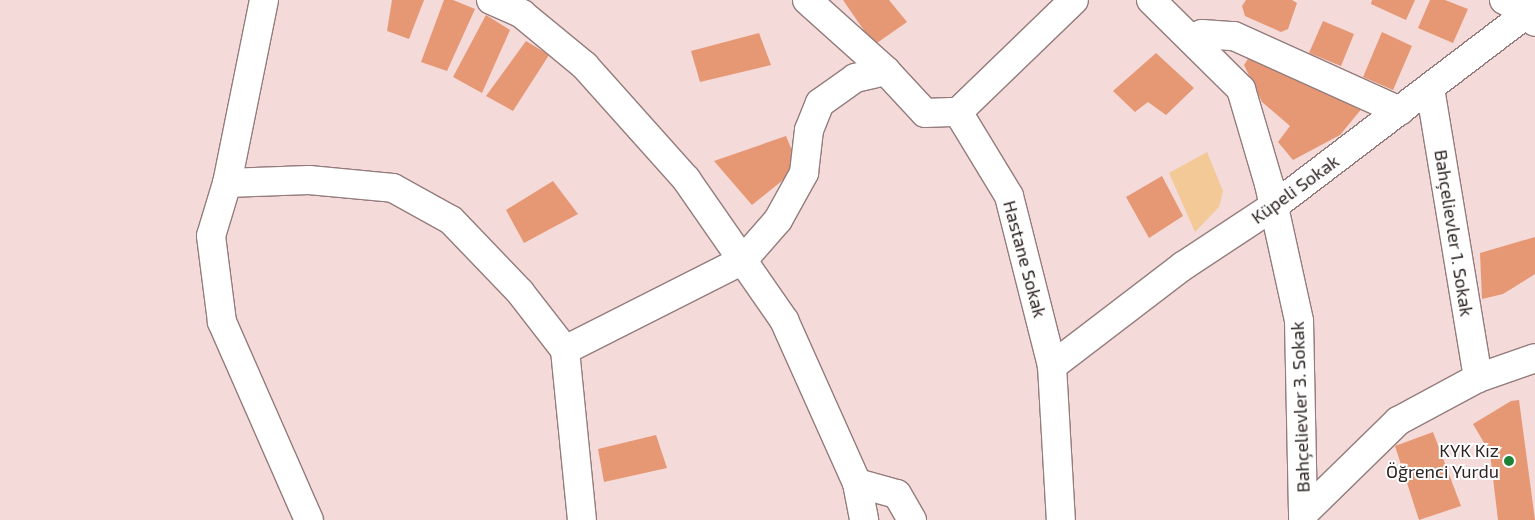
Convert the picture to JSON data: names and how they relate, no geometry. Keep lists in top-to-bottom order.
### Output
{
  "streets": {
    "street": [
      "Küpeli Sokak",
      "Bahçelievler 1. Sokak",
      "Hastane Sokak",
      "Bahçelievler 3. Sokak"
    ]
  },
  "crossings": [
    ["Küpeli Sokak", "Bahçelievler 1. Sokak"],
    ["Küpeli Sokak", "Hastane Sokak"],
    ["Küpeli Sokak", "Bahçelievler 3. Sokak"]
  ],
  "places": ["KYK Kız Öğrenci Yurdu"]
}
